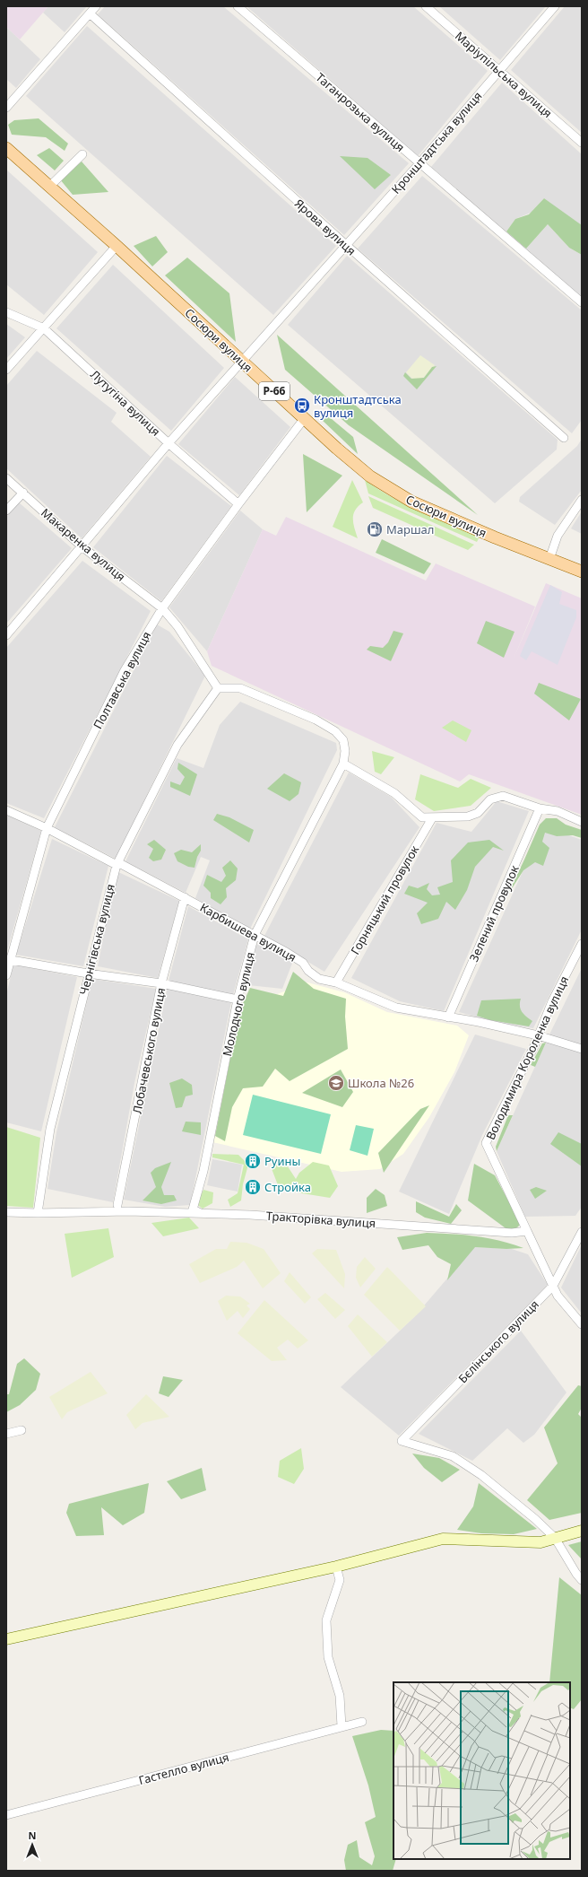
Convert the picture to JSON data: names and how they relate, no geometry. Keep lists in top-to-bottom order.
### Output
{
  "streets": {
    "main road": ["Сосюри вулиця", "Р-66"],
    "street": [
      "Маріупільська вулиця",
      "Таганрозька вулиця",
      "Кронштадтська вулиця",
      "Ярова вулиця",
      "Лутугіна вулиця",
      "Макаренка вулиця",
      "Полтавська вулиця",
      "Горняцький провулок",
      "Зелений провулок",
      "Карбишева вулиця",
      "Чернігівська вулиця",
      "Молодчого вулиця",
      "Лобачевського вулиця",
      "Володимира Короленка вулиця",
      "Тракторівка вулиця",
      "Бєлінського вулиця",
      "Гастелло вулиця"
    ]
  },
  "crossings": [
    ["Маріупільська вулиця", "Кронштадтська вулиця"],
    ["Таганрозька вулиця", "Кронштадтська вулиця"],
    ["Кронштадтська вулиця", "Ярова вулиця"],
    ["Кронштадтська вулиця", "Сосюри вулиця"],
    ["Кронштадтська вулиця", "Лутугіна вулиця"],
    ["Кронштадтська вулиця", "Макаренка вулиця"],
    ["Сосюри вулиця", "Полтавська вулиця"],
    ["Лутугіна вулиця", "Полтавська вулиця"],
    ["Макаренка вулиця", "Полтавська вулиця"],
    ["Макаренка вулиця", "Чернігівська вулиця"],
    ["Полтавська вулиця", "Карбишева вулиця"],
    ["Горняцький провулок", "Карбишева вулиця"],
    ["Зелений провулок", "Карбишева вулиця"],
    ["Карбишева вулиця", "Чернігівська вулиця"],
    ["Карбишева вулиця", "Молодчого вулиця"],
    ["Карбишева вулиця", "Лобачевського вулиця"],
    ["Карбишева вулиця", "Володимира Короленка вулиця"],
    ["Чернігівська вулиця", "Тракторівка вулиця"],
    ["Молодчого вулиця", "Тракторівка вулиця"],
    ["Володимира Короленка вулиця", "Тракторівка вулиця"]
  ],
  "places": {
    "bus stop": ["Кронштадтська вулиця"],
    "fuel station": ["Маршал"],
    "school or university": ["Школа №26"],
    "building": ["Руины", "Стройка"]
  },
  "north": "top"
}
